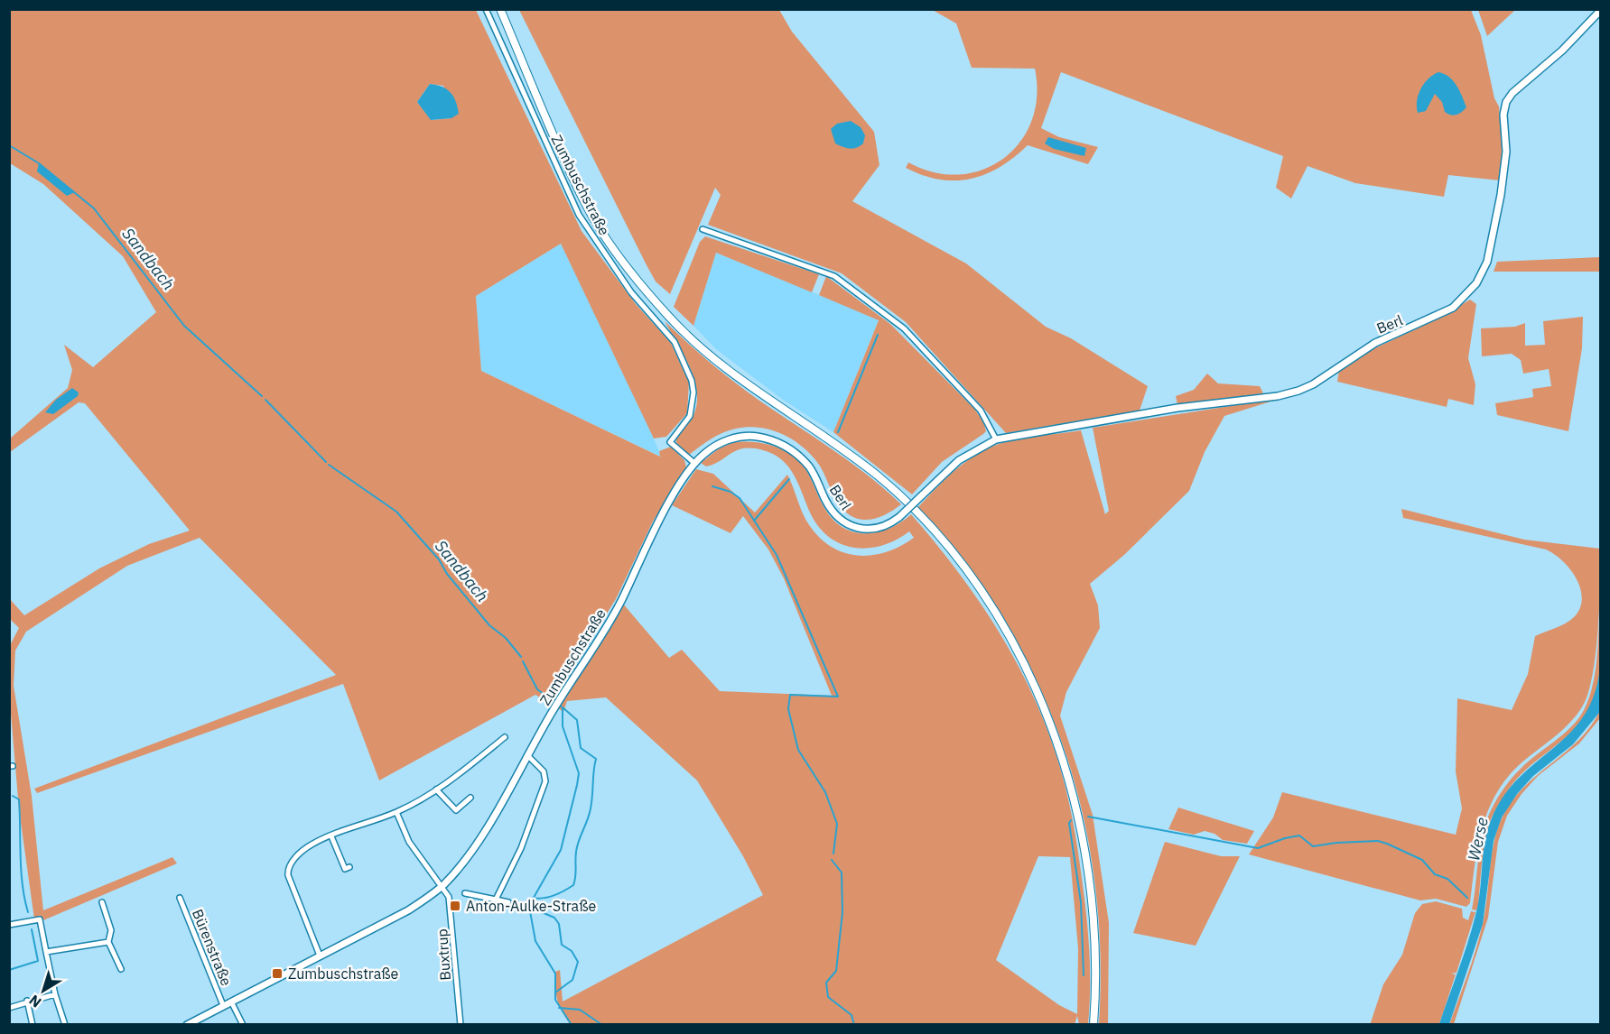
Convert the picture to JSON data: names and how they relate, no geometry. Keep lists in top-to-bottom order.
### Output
{
  "streets": {
    "street": [
      "Zumbuschstraße",
      "Berl",
      "Bürenstraße",
      "Buxtrup"
    ]
  },
  "crossings": [
    ["Zumbuschstraße", "Berl"],
    ["Zumbuschstraße", "Bürenstraße"],
    ["Zumbuschstraße", "Buxtrup"]
  ],
  "water": ["Sandbach", "Werse"],
  "places": {
    "transit": ["Anton-Aulke-Straße", "Zumbuschstraße"]
  },
  "north": "bottom left"
}
